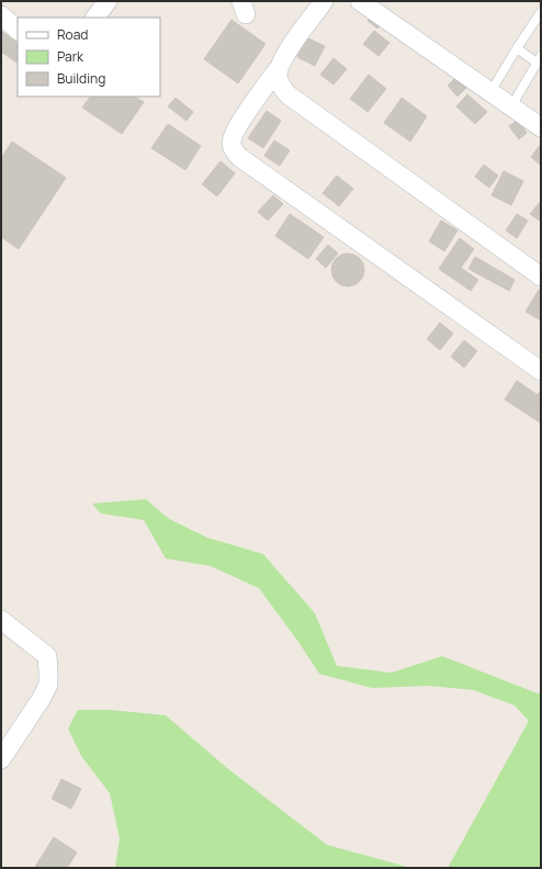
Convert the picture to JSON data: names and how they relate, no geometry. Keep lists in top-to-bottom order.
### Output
{
  "legend": ["Road", "Park", "Building"]
}
